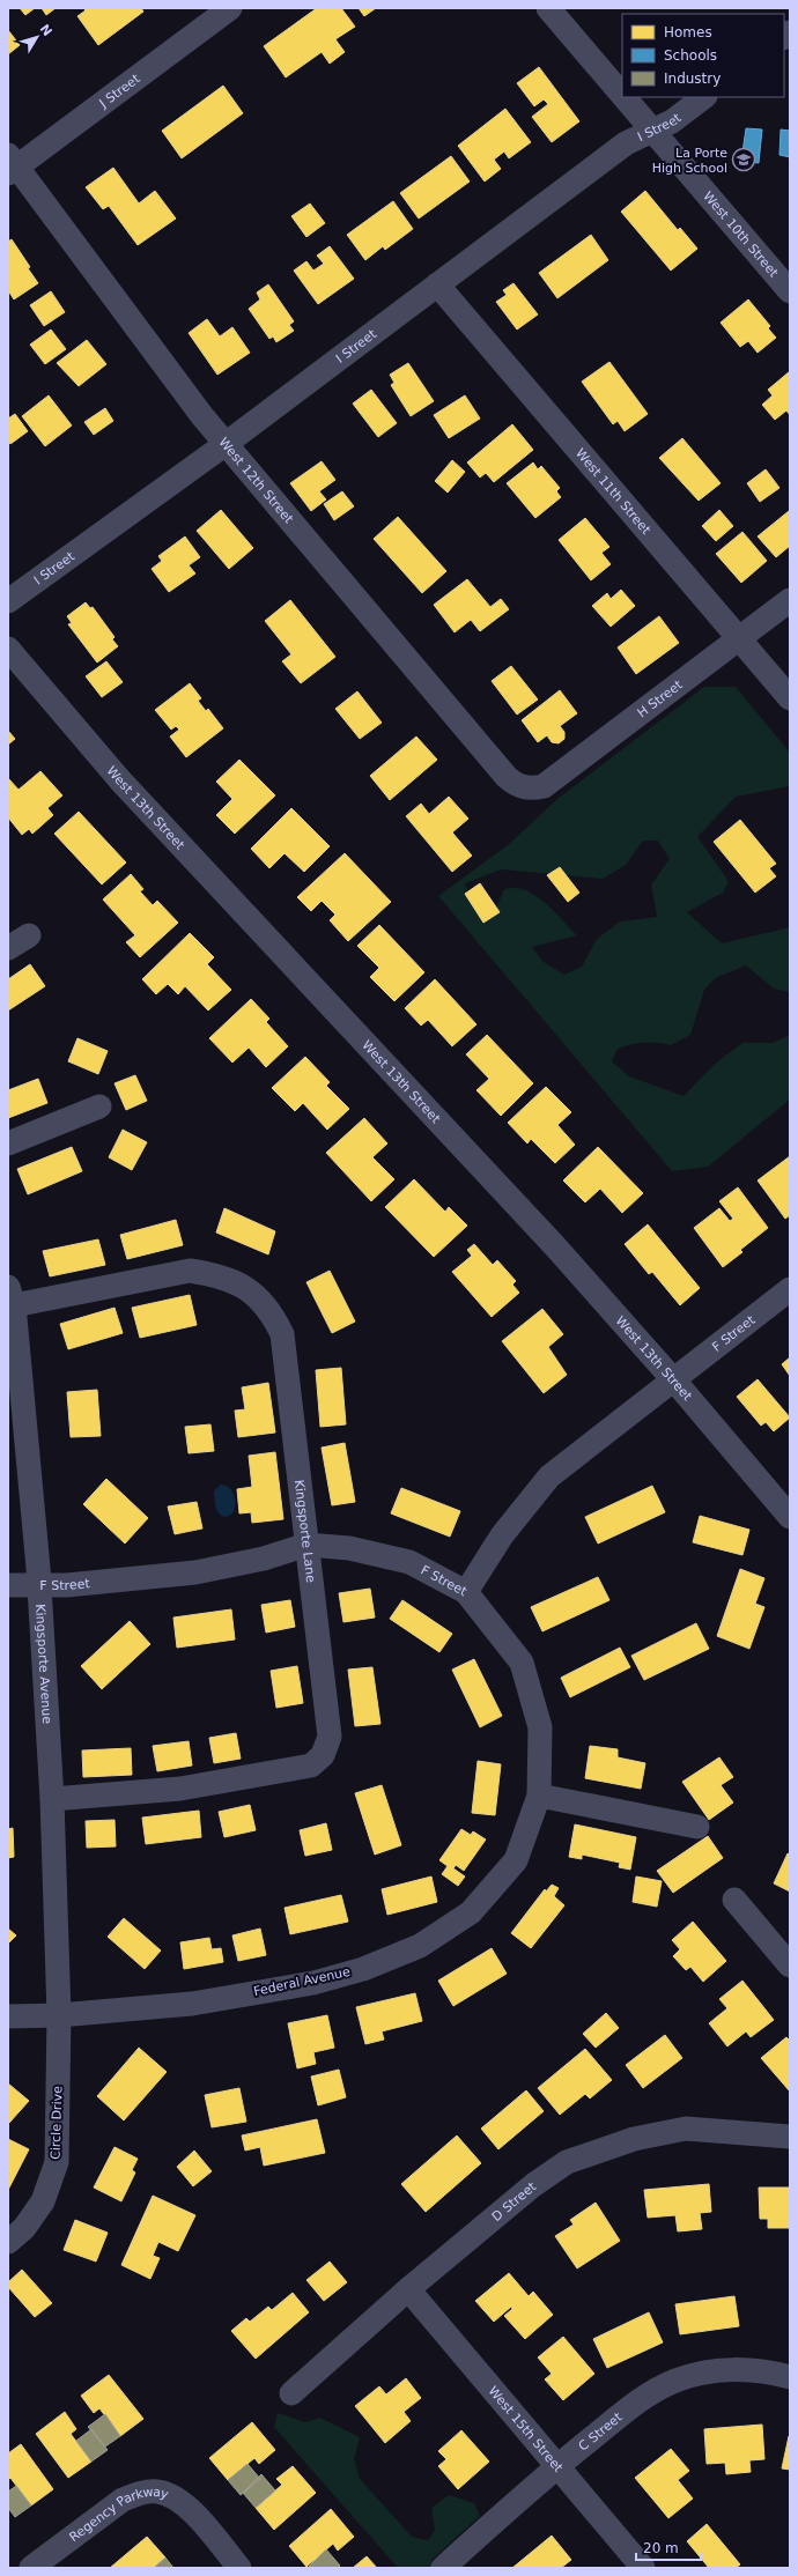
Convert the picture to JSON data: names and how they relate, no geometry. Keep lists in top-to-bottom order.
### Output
{
  "streets": {
    "street": [
      "J Street",
      "I Street",
      "West 10th Street",
      "West 12th Street",
      "West 11th Street",
      "H Street",
      "West 13th Street",
      "F Street",
      "Kingsporte Lane",
      "Kingsporte Avenue",
      "Federal Avenue",
      "Circle Drive",
      "D Street",
      "West 15th Street",
      "C Street",
      "Regency Parkway"
    ]
  },
  "crossings": [
    ["J Street", "West 12th Street"],
    ["I Street", "West 10th Street"],
    ["I Street", "West 12th Street"],
    ["I Street", "West 11th Street"],
    ["West 12th Street", "H Street"],
    ["West 11th Street", "H Street"],
    ["West 13th Street", "F Street"],
    ["F Street", "Kingsporte Lane"],
    ["F Street", "Kingsporte Avenue"],
    ["F Street", "Federal Avenue"],
    ["Kingsporte Lane", "Kingsporte Avenue"],
    ["Kingsporte Avenue", "Federal Avenue"],
    ["Kingsporte Avenue", "Circle Drive"],
    ["Federal Avenue", "Circle Drive"],
    ["D Street", "West 15th Street"],
    ["West 15th Street", "C Street"]
  ],
  "places": {
    "school or university": ["La Porte High School"]
  },
  "legend": ["Homes", "Schools", "Industry"],
  "scale_bar": "20 m",
  "north": "top right"
}
